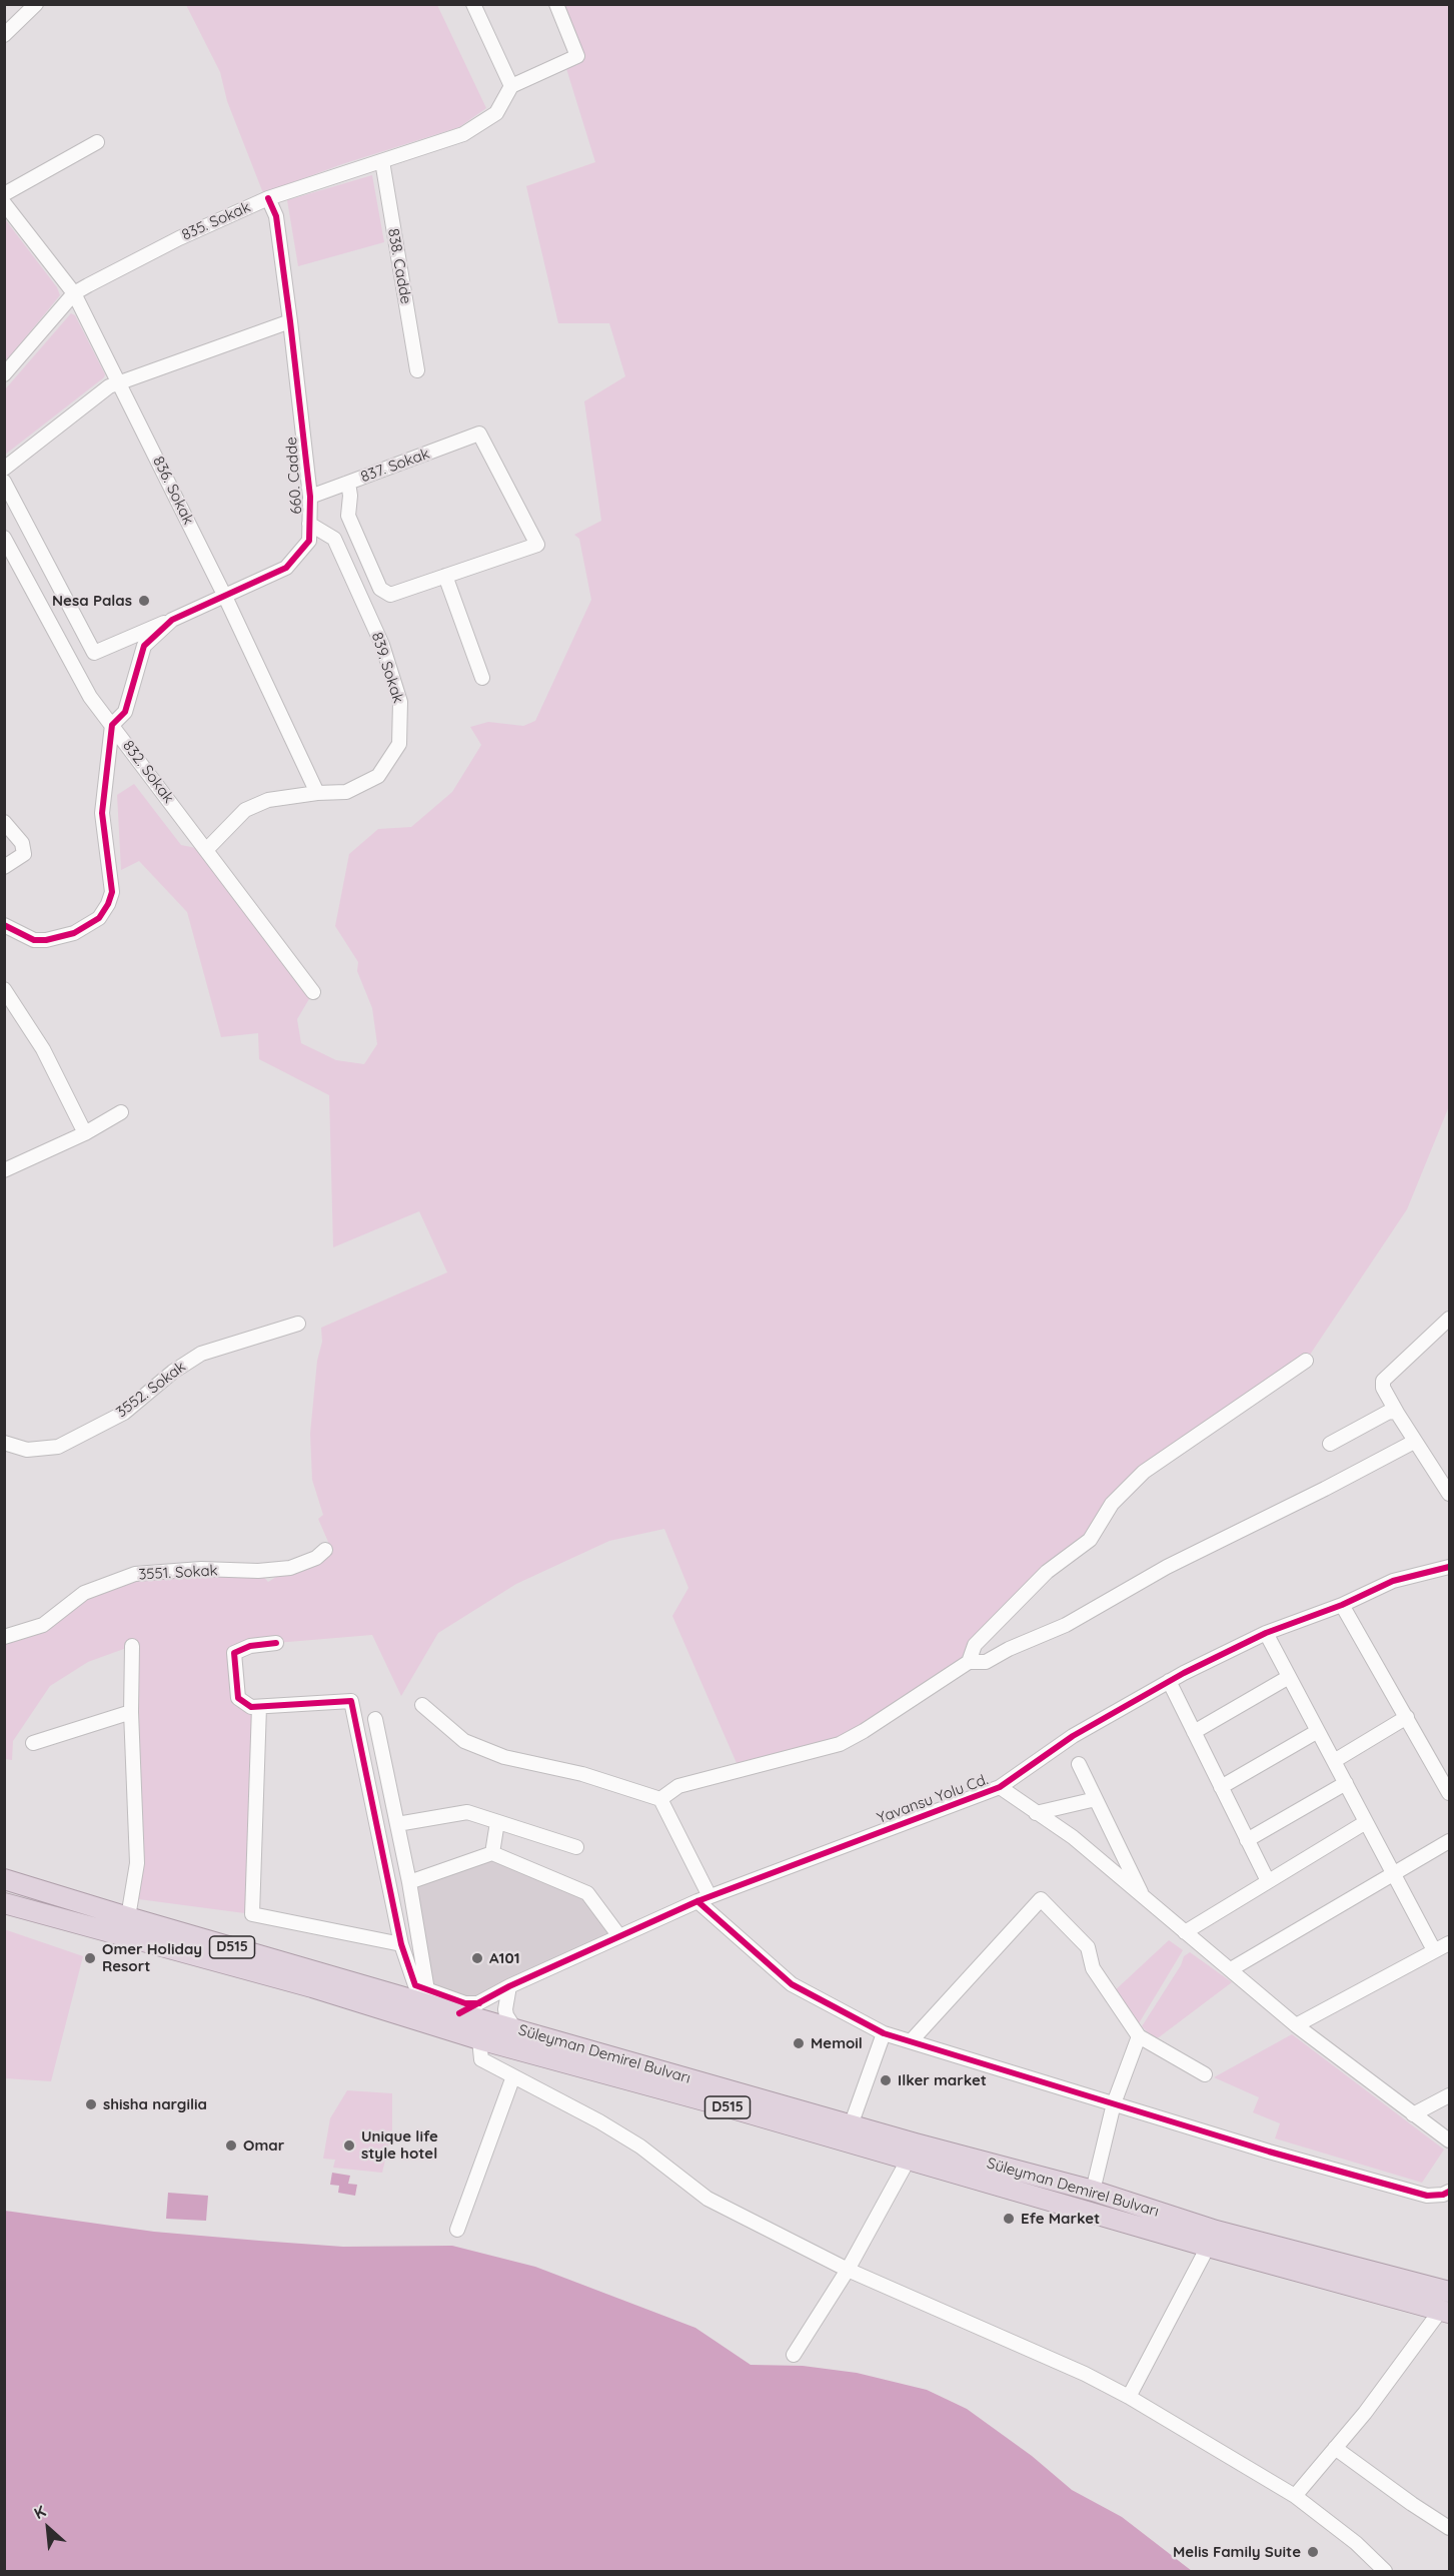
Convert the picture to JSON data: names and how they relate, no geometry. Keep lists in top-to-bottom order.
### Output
{
  "streets": {
    "highway": ["D515", "Süleyman Demirel Bulvarı"],
    "street": [
      "835. Sokak",
      "838. Cadde",
      "837. Sokak",
      "660. Cadde",
      "836. Sokak",
      "839. Sokak",
      "832. Sokak",
      "3552. Sokak",
      "3551. Sokak",
      "Yavansu Yolu Cd."
    ]
  },
  "crossings": [
    ["835. Sokak", "838. Cadde"],
    ["835. Sokak", "660. Cadde"],
    ["835. Sokak", "836. Sokak"],
    ["837. Sokak", "660. Cadde"],
    ["660. Cadde", "836. Sokak"],
    ["660. Cadde", "839. Sokak"],
    ["660. Cadde", "832. Sokak"],
    ["836. Sokak", "839. Sokak"],
    ["839. Sokak", "832. Sokak"],
    ["Yavansu Yolu Cd.", "Süleyman Demirel Bulvarı"]
  ],
  "places": [
    "Nesa Palas",
    "Omer Holiday Resort",
    "A101",
    "Memoil",
    "Ilker market",
    "shisha nargilia",
    "Omar",
    "Unique life style hotel",
    "Efe Market",
    "Melis Family Suite"
  ],
  "north": "top left"
}
